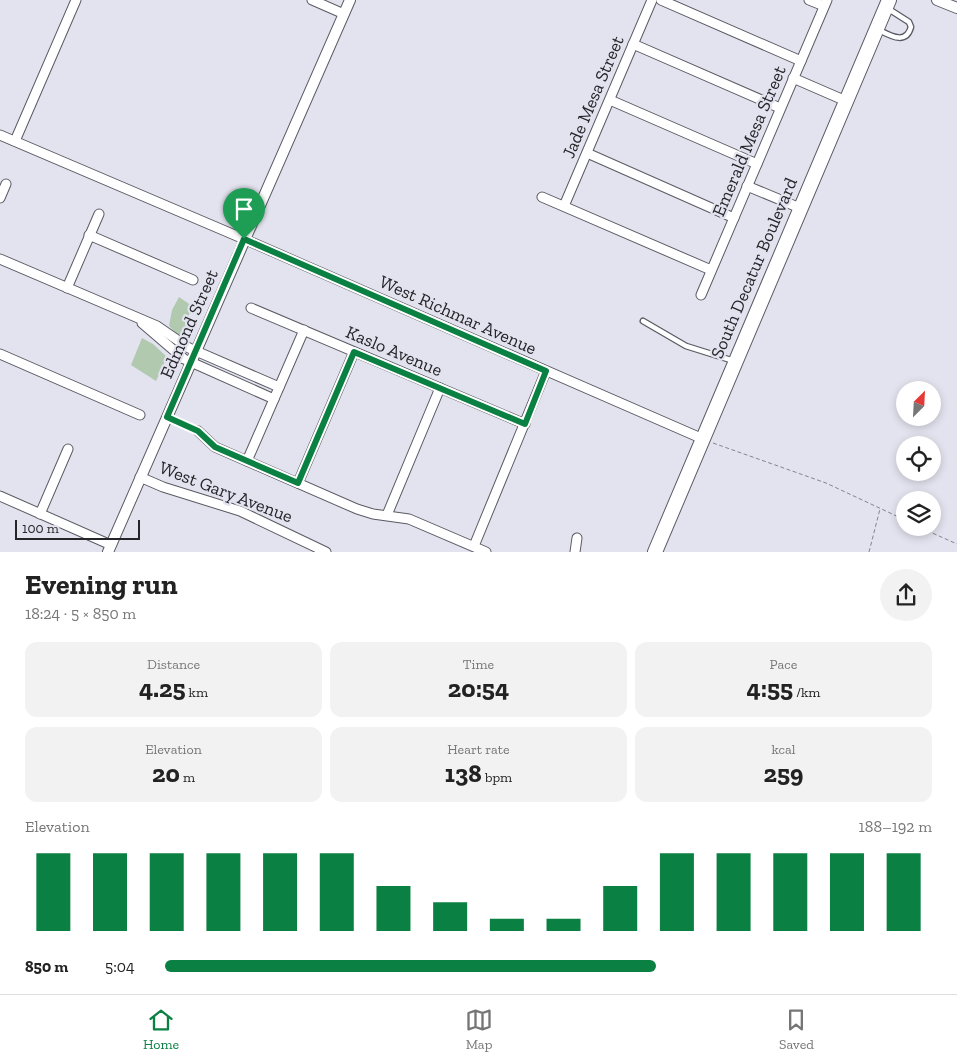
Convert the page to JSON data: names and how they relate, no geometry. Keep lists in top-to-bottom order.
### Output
{
  "streets": {
    "main road": ["South Decatur Boulevard"],
    "street": [
      "Jade Mesa Street",
      "Emerald Mesa Street",
      "West Richmar Avenue",
      "Edmond Street",
      "Kaslo Avenue",
      "West Gary Avenue"
    ]
  },
  "crossings": [
    ["South Decatur Boulevard", "West Richmar Avenue"],
    ["West Richmar Avenue", "Edmond Street"],
    ["Edmond Street", "West Gary Avenue"]
  ],
  "scale_bar": "100 m",
  "north": "top right",
  "page": {
    "scale": "100 m",
    "heading": ["Evening run", "18:24 · 5 × 850 m"],
    "stats": [
      ["Distance", "4.25 km"],
      ["Time", "20:54"],
      ["Pace", "4:55 /km"],
      ["Elevation", "20 m"],
      ["Heart rate", "138 bpm"],
      ["kcal", "259"]
    ],
    "chart": ["Elevation", "188–192 m"],
    "list": [
      {
        "name": "850 m",
        "note": "5:04"
      }
    ],
    "tabs": ["Home", "Map", "Saved"]
  }
}
